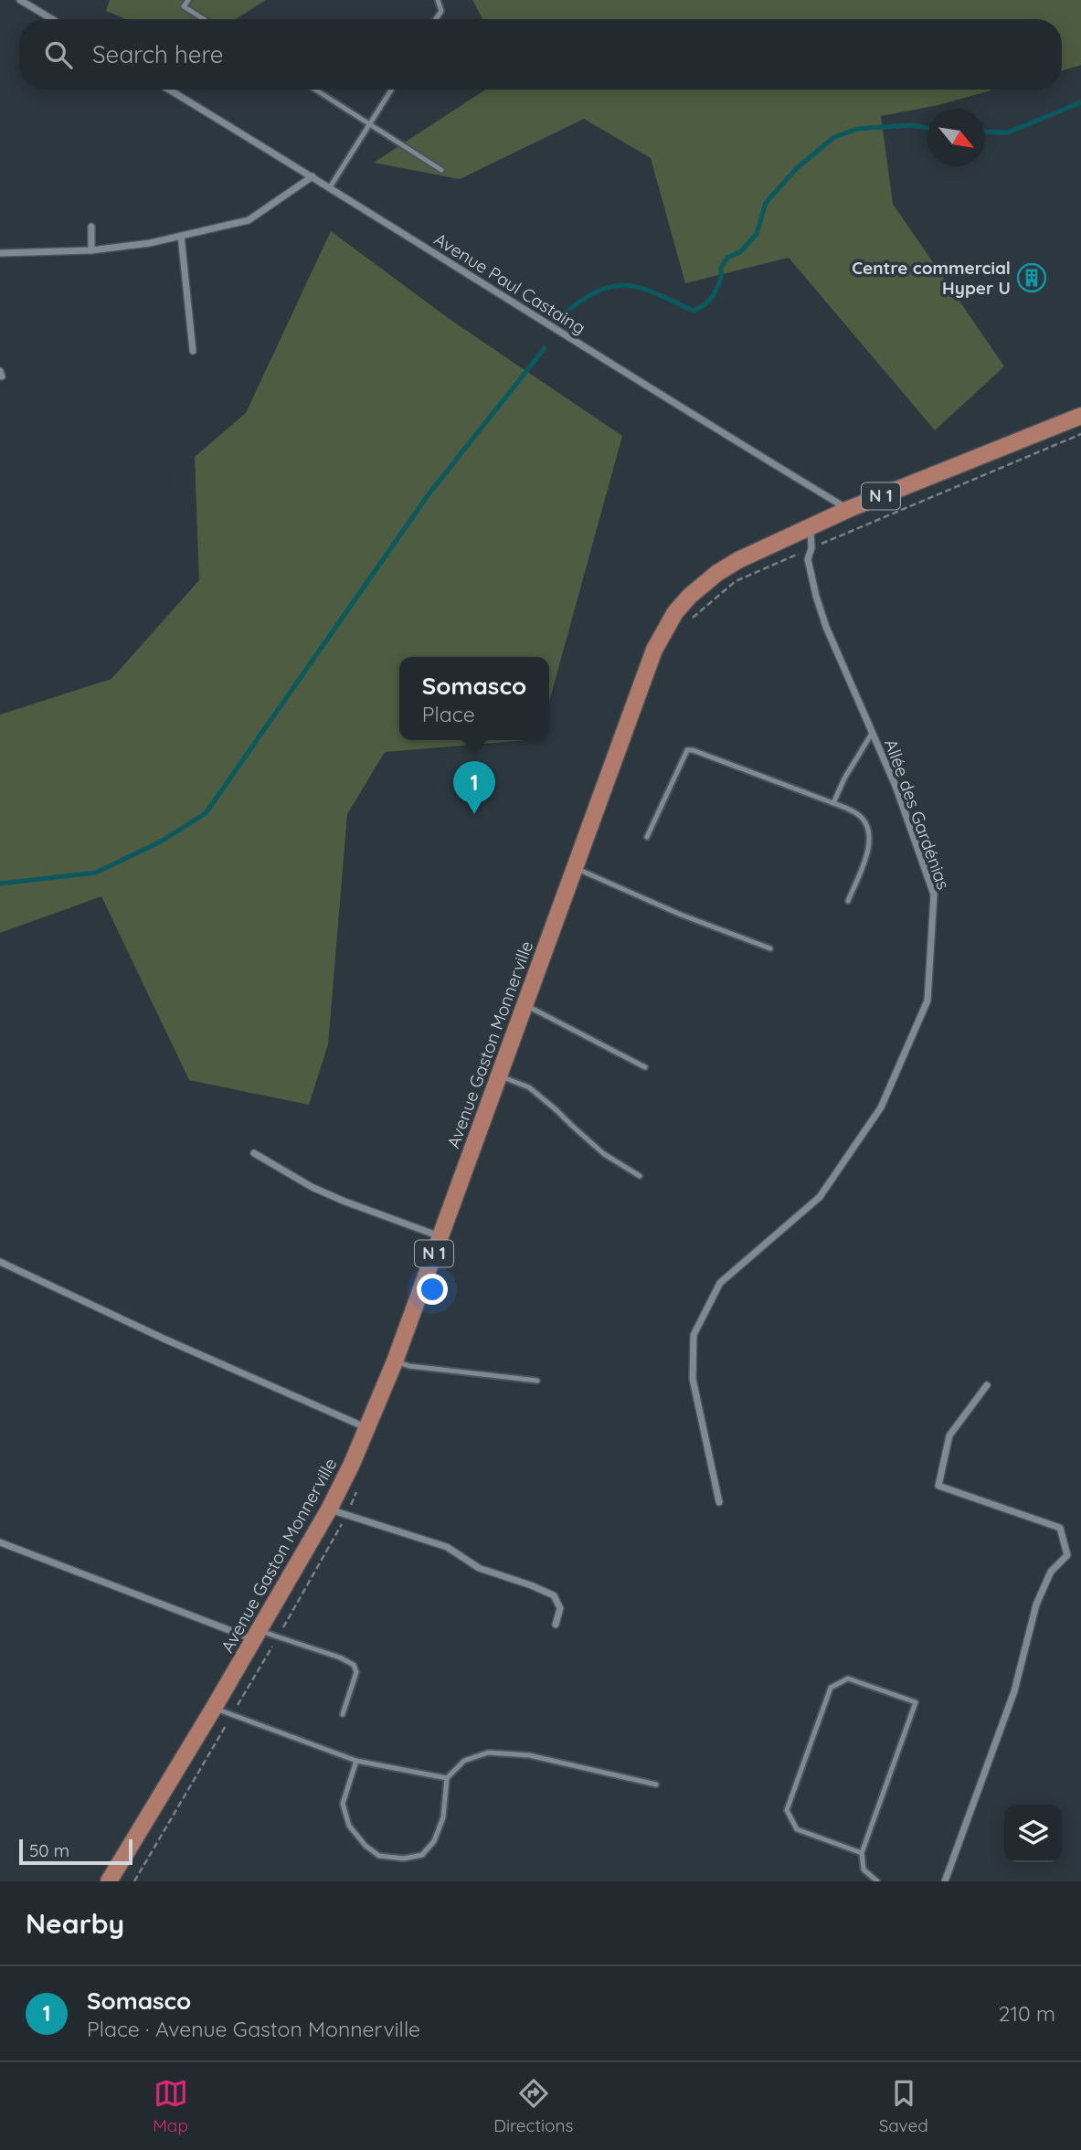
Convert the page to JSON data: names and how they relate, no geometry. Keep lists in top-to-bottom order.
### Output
{
  "streets": {
    "main road": ["N 1", "Avenue Gaston Monnerville"],
    "street": ["Avenue Paul Castaing", "Allée des Gardénias"]
  },
  "crossings": [
    ["Avenue Paul Castaing", "Avenue Gaston Monnerville"],
    ["Allée des Gardénias", "Avenue Gaston Monnerville"]
  ],
  "places": {
    "building": ["Centre commercial Hyper U"]
  },
  "scale_bar": "50 m",
  "north": "bottom right",
  "page": {
    "search": "Search here",
    "popup": ["Somasco", "Place"],
    "pins": "1",
    "scale": "50 m",
    "heading": "Nearby",
    "list": [
      {
        "mark": "1",
        "name": "Somasco",
        "note": "Place · Avenue Gaston Monnerville",
        "value": "210 m"
      }
    ],
    "nav": ["Map", "Directions", "Saved"]
  }
}
